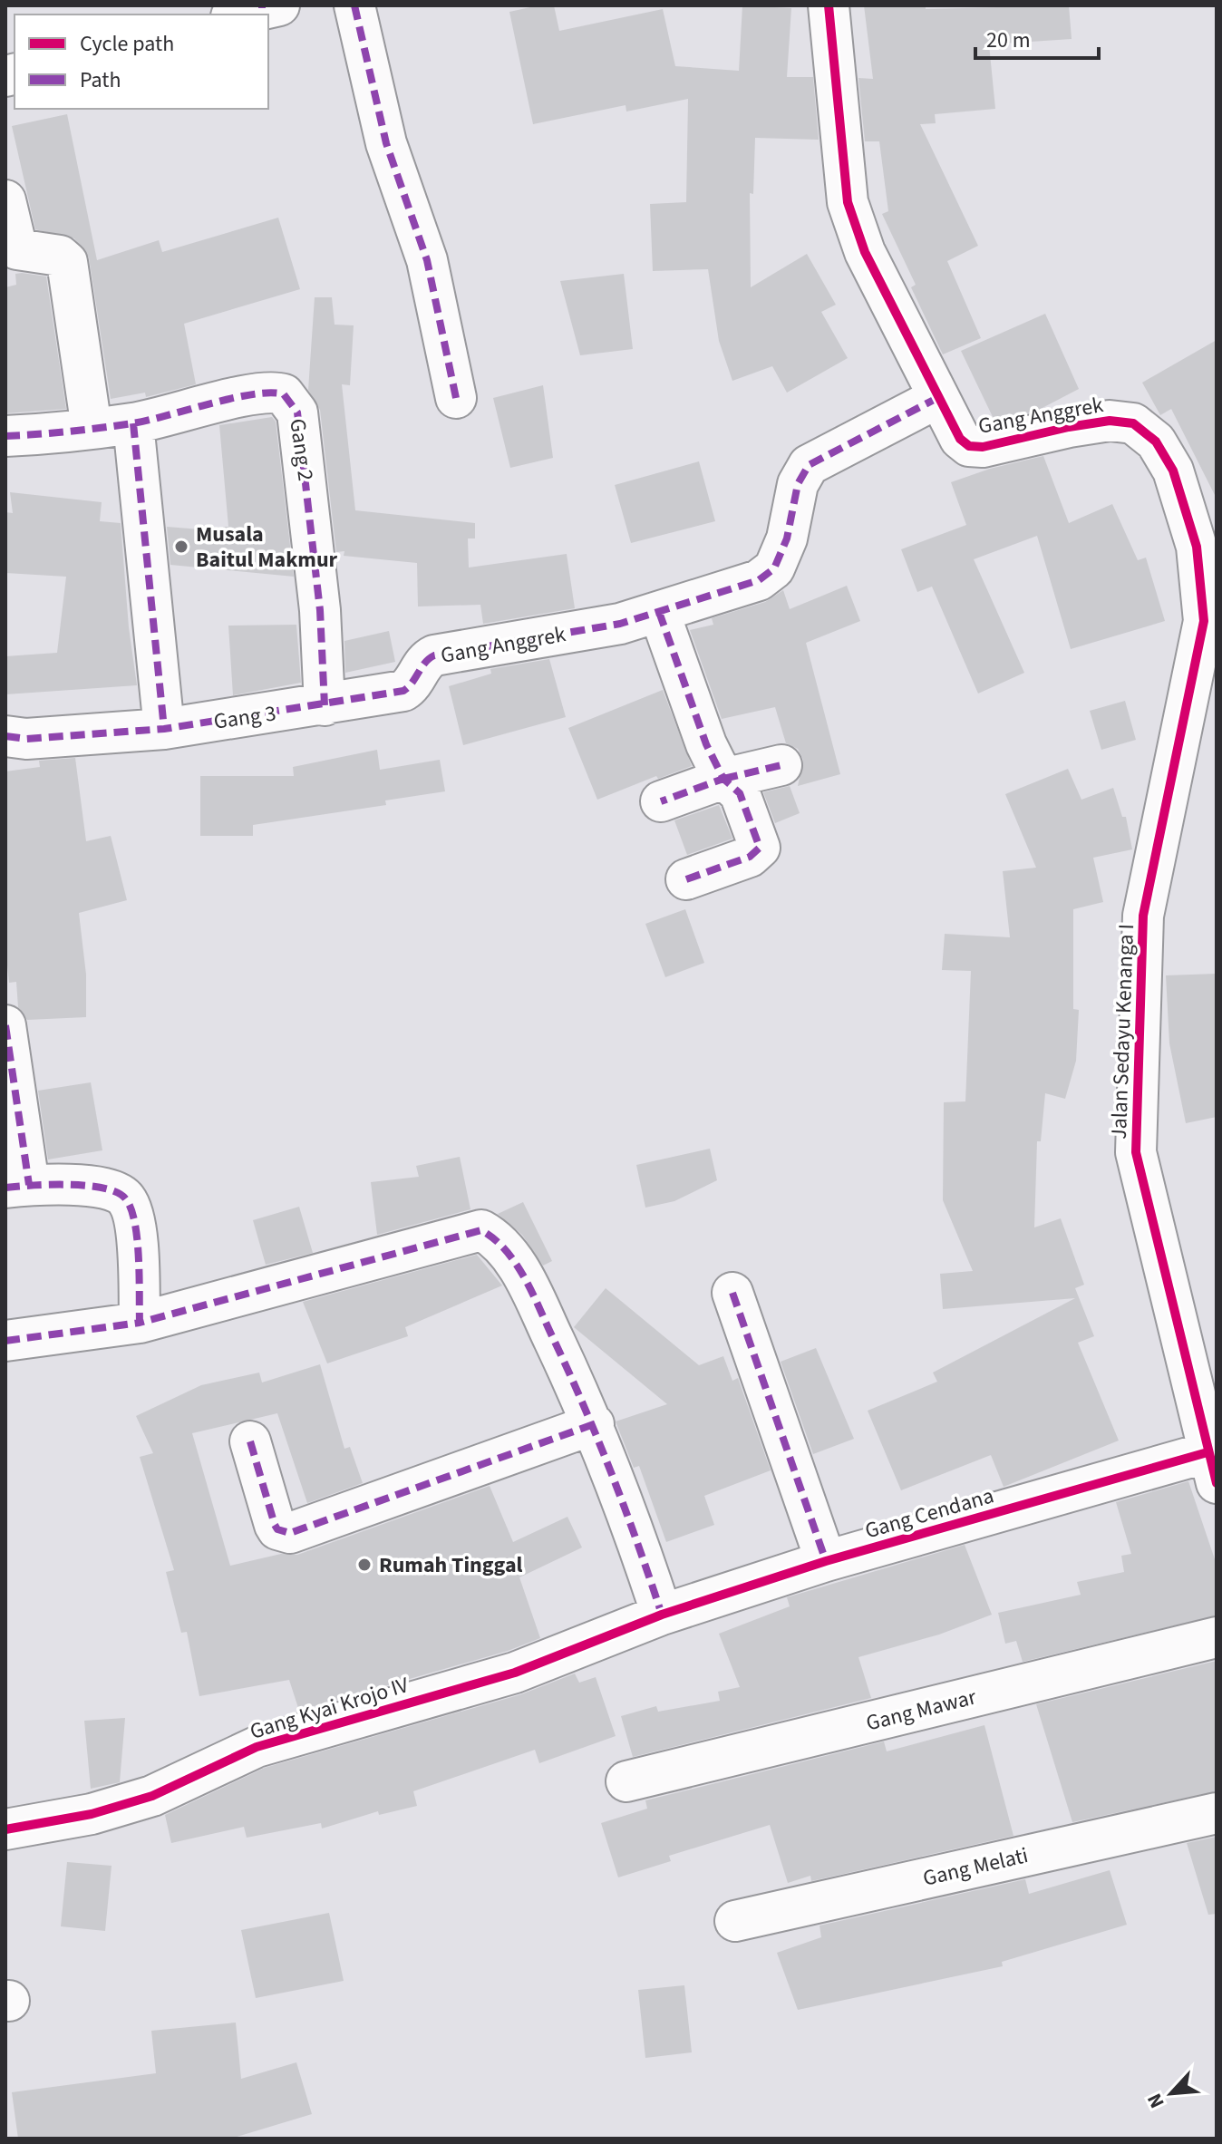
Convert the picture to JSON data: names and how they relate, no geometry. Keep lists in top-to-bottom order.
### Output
{
  "streets": {
    "street": [
      "Gang Anggrek",
      "Gang 2",
      "Gang 3",
      "Jalan Sedayu Kenanga I",
      "Gang Cendana",
      "Gang Kyai Krojo IV",
      "Gang Mawar",
      "Gang Melati"
    ]
  },
  "crossings": [
    ["Gang Anggrek", "Gang 2"],
    ["Gang Anggrek", "Gang 3"],
    ["Gang Anggrek", "Jalan Sedayu Kenanga I"],
    ["Gang 2", "Gang 3"],
    ["Jalan Sedayu Kenanga I", "Gang Cendana"],
    ["Gang Cendana", "Gang Kyai Krojo IV"]
  ],
  "places": ["Musala Baitul Makmur", "Rumah Tinggal"],
  "legend": ["Cycle path", "Path"],
  "scale_bar": "20 m",
  "north": "bottom left"
}
